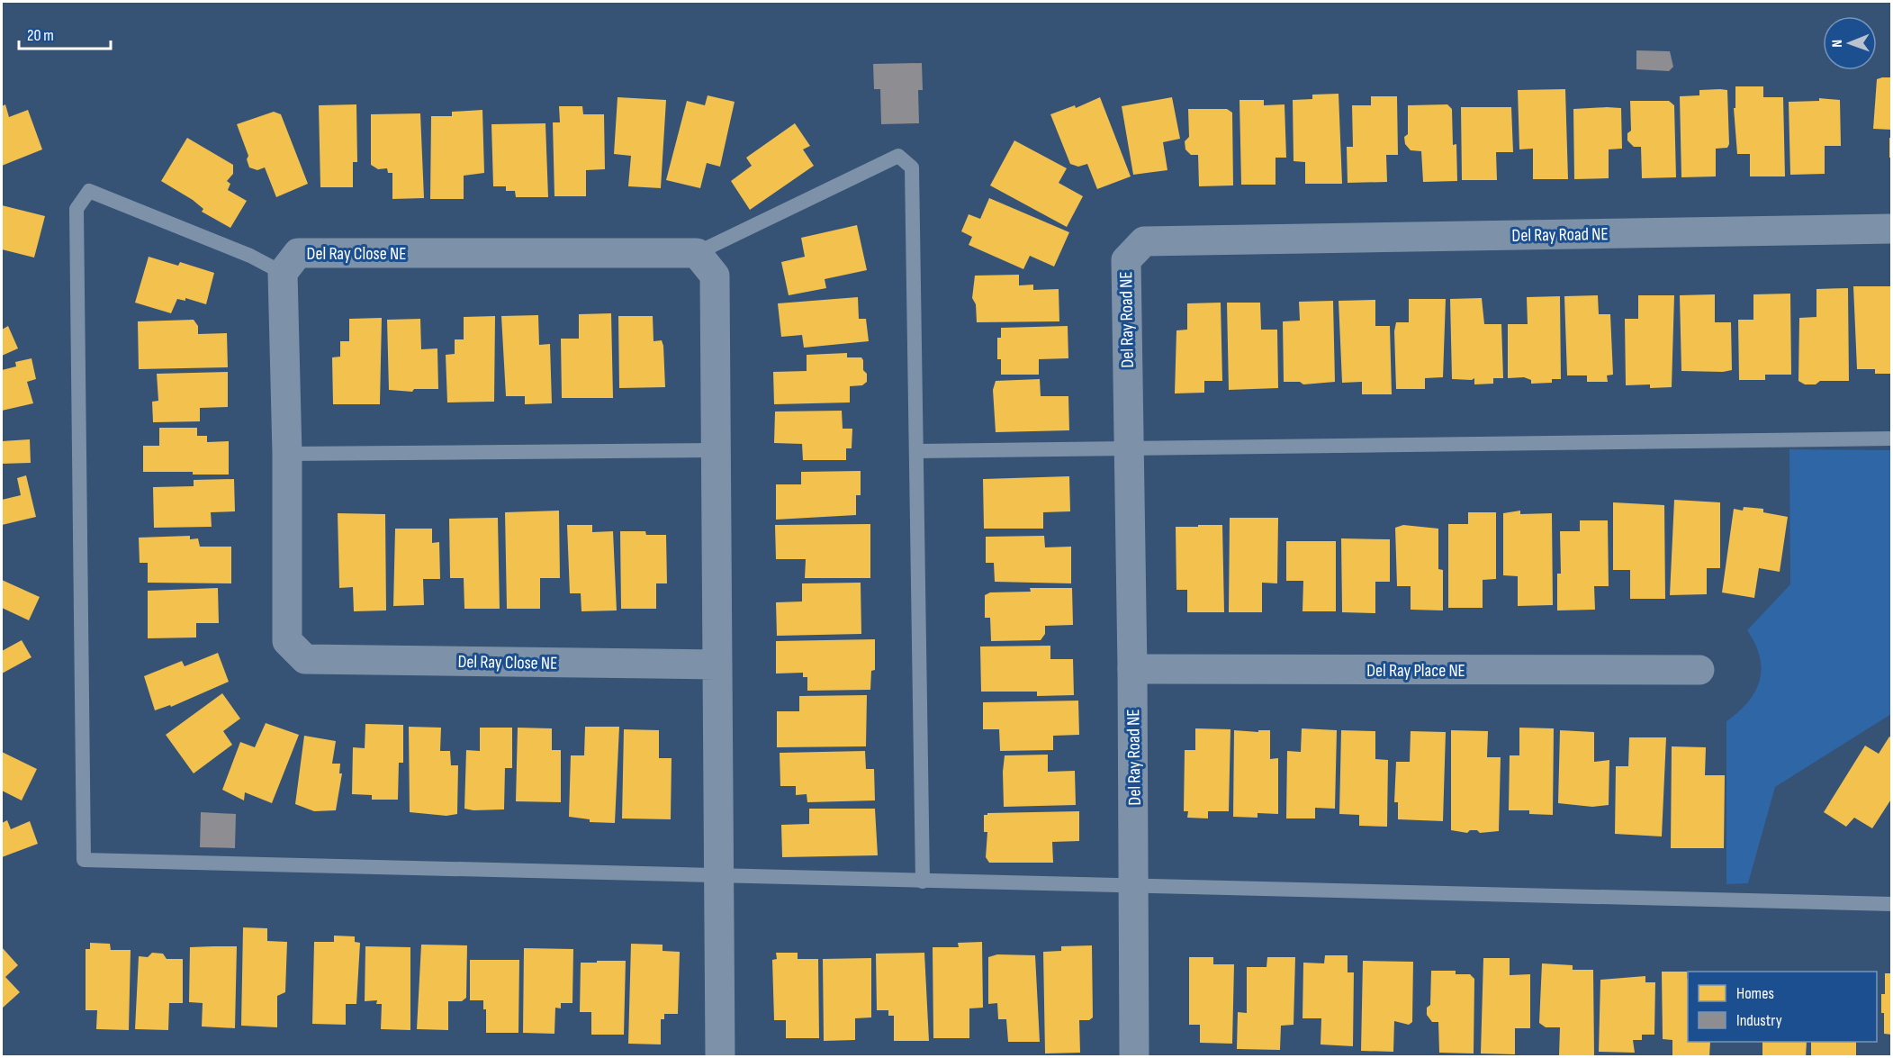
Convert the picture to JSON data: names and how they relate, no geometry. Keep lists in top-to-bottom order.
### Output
{
  "streets": {
    "street": ["Del Ray Road NE", "Del Ray Close NE", "Del Ray Place NE"]
  },
  "crossings": [
    ["Del Ray Road NE", "Del Ray Place NE"]
  ],
  "legend": ["Homes", "Industry"],
  "scale_bar": "20 m",
  "north": "left"
}
